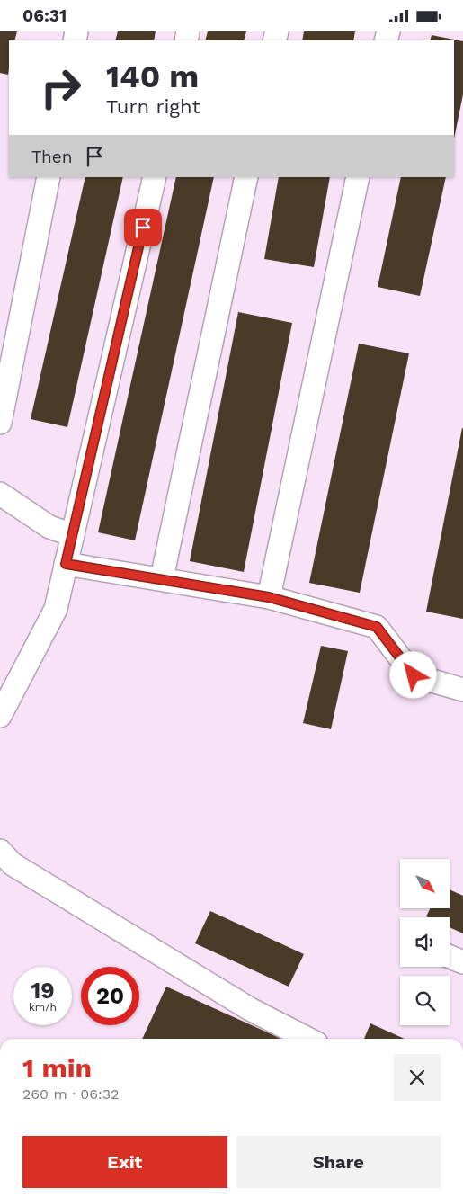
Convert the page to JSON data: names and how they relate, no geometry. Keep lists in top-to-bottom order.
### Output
{
  "north": "bottom right",
  "page": {
    "status": "06:31",
    "turn": ["140 m", "Turn right"],
    "then": "Then",
    "speed": "19 km/h",
    "limit": "20",
    "heading": ["1 min", "260 m · 06:32"],
    "buttons": ["Exit", "Share"]
  }
}
